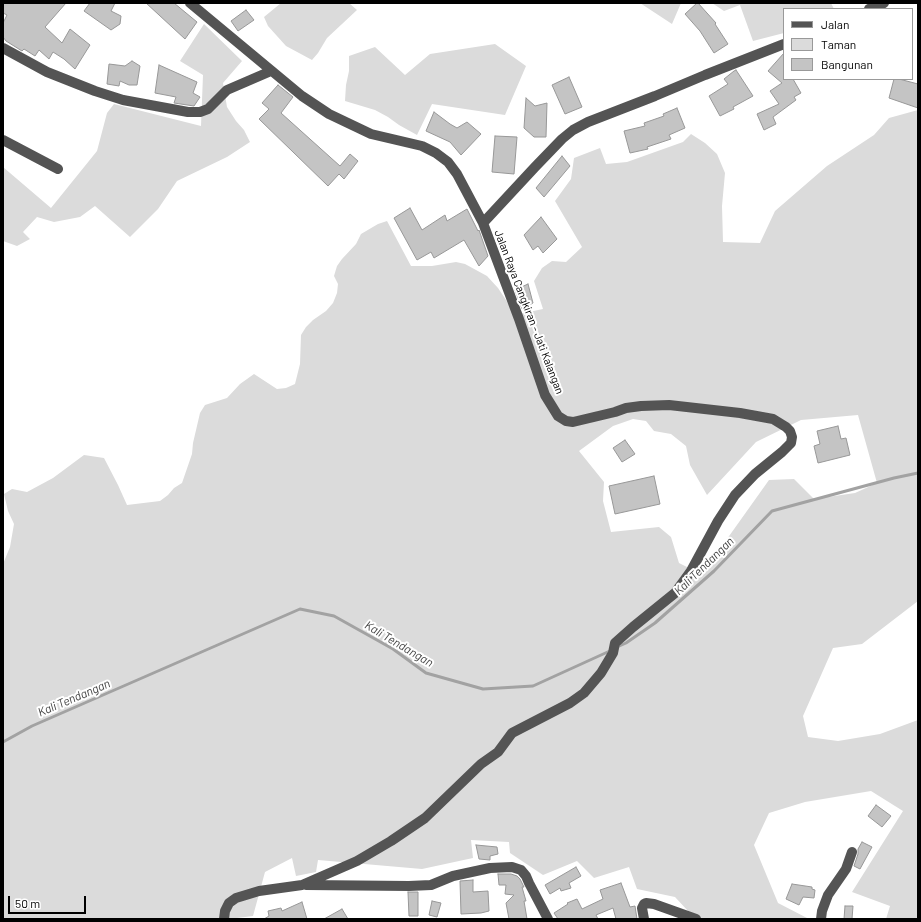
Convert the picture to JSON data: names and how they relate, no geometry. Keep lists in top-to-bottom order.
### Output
{
  "streets": {
    "street": ["Jalan Raya Cangkiran - Jati Kalangan"]
  },
  "water": ["Kali Tendangan"],
  "legend": ["Jalan", "Taman", "Bangunan"],
  "scale_bar": "50 m"
}
